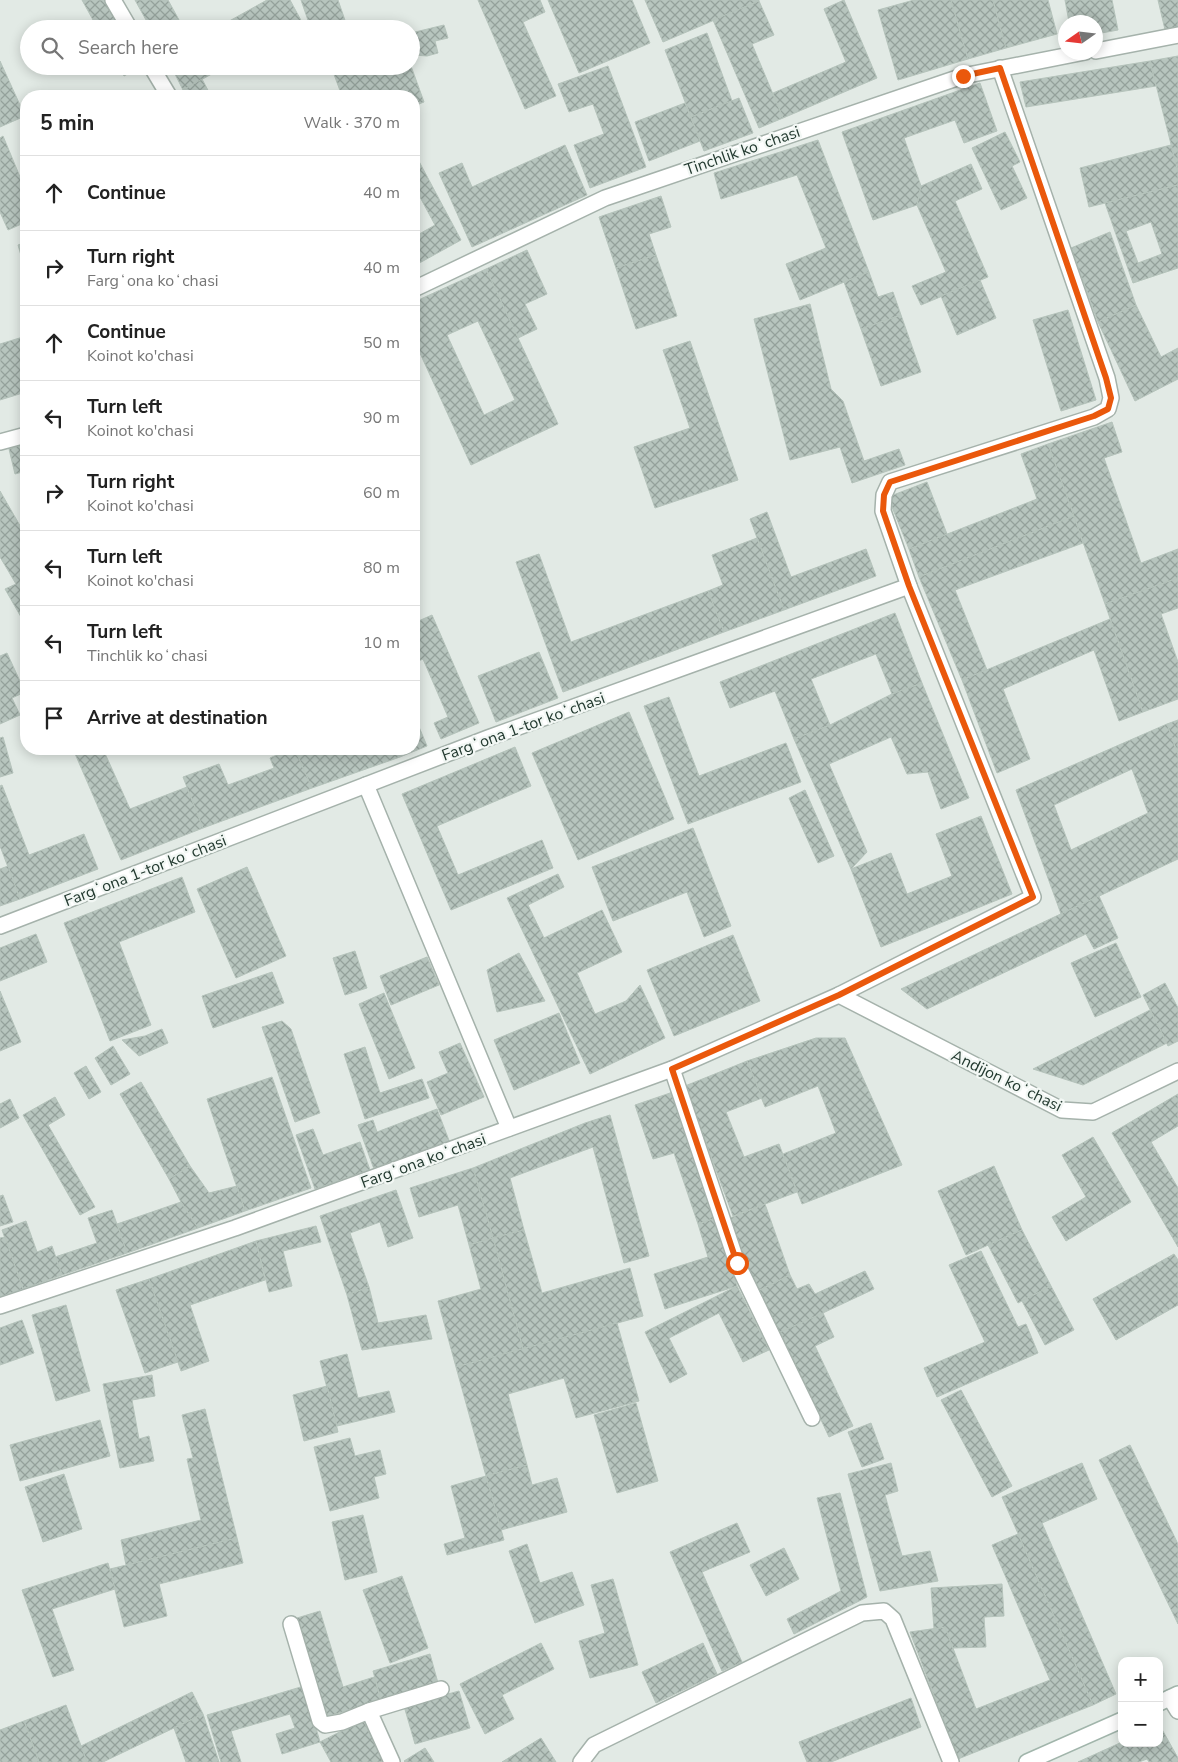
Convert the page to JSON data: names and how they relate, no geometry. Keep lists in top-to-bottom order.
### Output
{
  "streets": {
    "street": [
      "Tinchlik koʻchasi",
      "Fargʻona 1-tor koʻchasi",
      "Andijon koʻchasi",
      "Fargʻona koʻchasi"
    ]
  },
  "crossings": [
    ["Fargʻona 1-tor koʻchasi", "Fargʻona koʻchasi"],
    ["Andijon koʻchasi", "Fargʻona koʻchasi"]
  ],
  "north": "left",
  "page": {
    "search": "Search here",
    "heading": ["5 min", "Walk · 370 m"],
    "list": [
      ["Continue", "40 m"],
      ["Turn right", "Fargʻona koʻchasi", "40 m"],
      ["Continue", "Koinot ko'chasi", "50 m"],
      ["Turn left", "Koinot ko'chasi", "90 m"],
      ["Turn right", "Koinot ko'chasi", "60 m"],
      ["Turn left", "Koinot ko'chasi", "80 m"],
      ["Turn left", "Tinchlik koʻchasi", "10 m"],
      "Arrive at destination"
    ],
    "map_buttons": ["+", "−"]
  }
}
